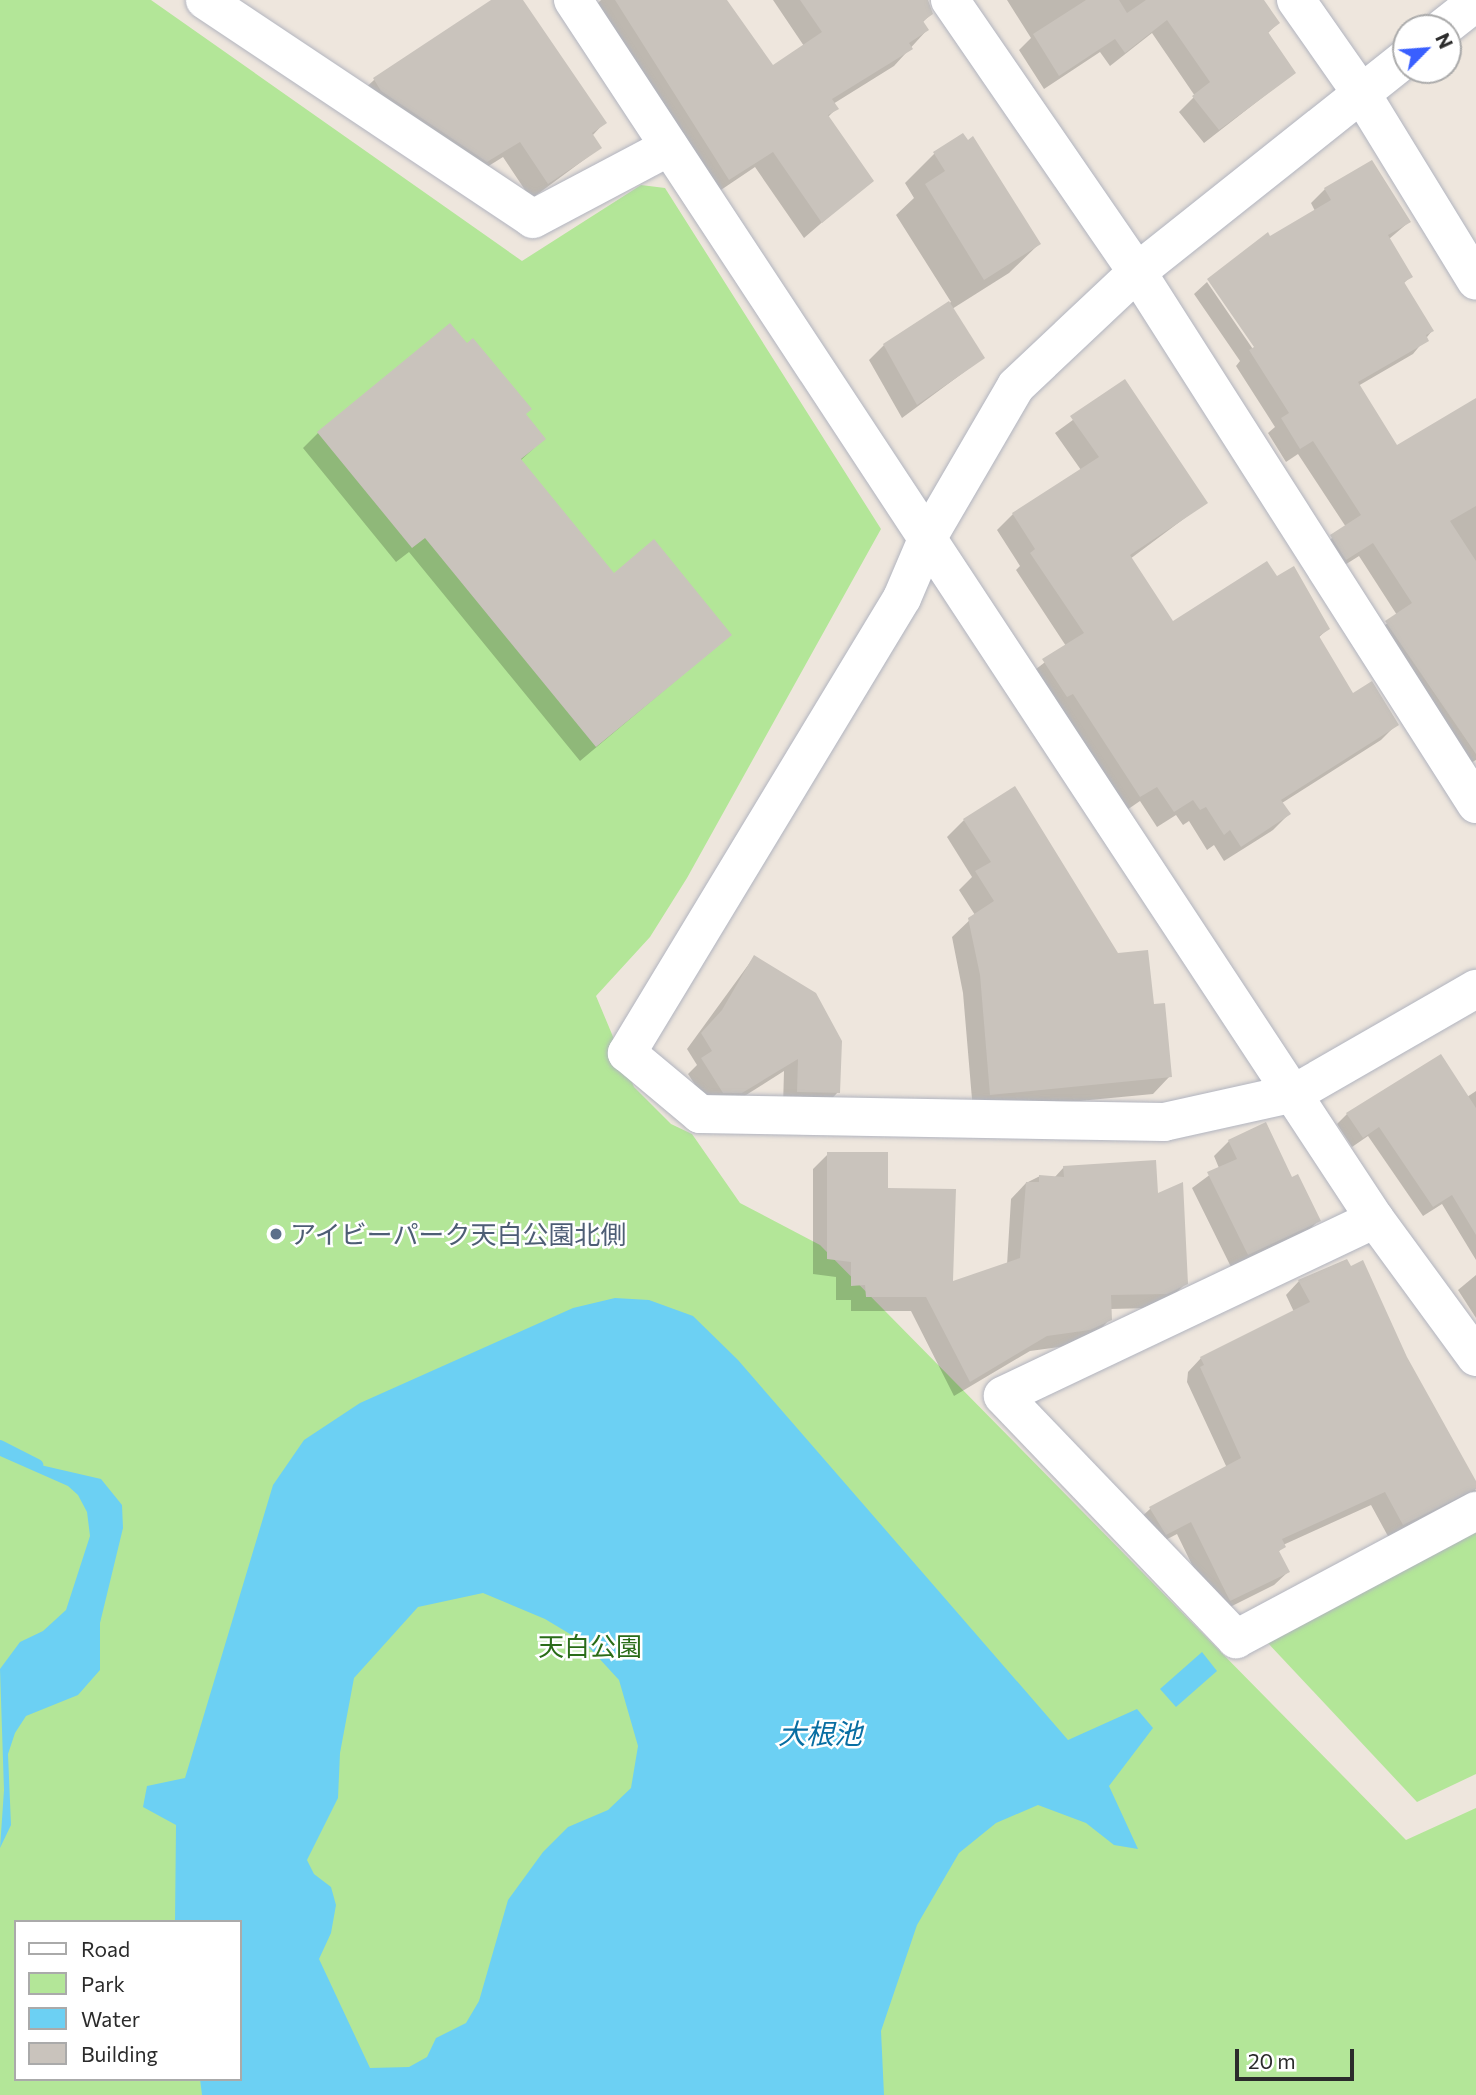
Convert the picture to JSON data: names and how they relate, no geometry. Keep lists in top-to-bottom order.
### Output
{
  "water": ["大根池"],
  "parks": ["天白公園"],
  "places": ["アイビーパーク天白公園北側"],
  "legend": [
    "Road",
    "Park",
    "Water",
    "Building"
  ],
  "scale_bar": "20 m",
  "north": "top right"
}
